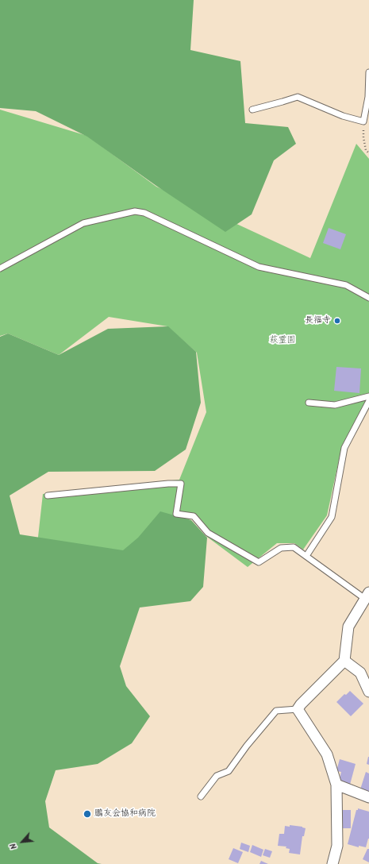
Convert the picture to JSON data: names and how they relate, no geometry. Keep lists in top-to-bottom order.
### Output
{
  "parks": ["萩霊園"],
  "places": ["長福寺", "鵬友会協和病院"],
  "north": "bottom left"
}
